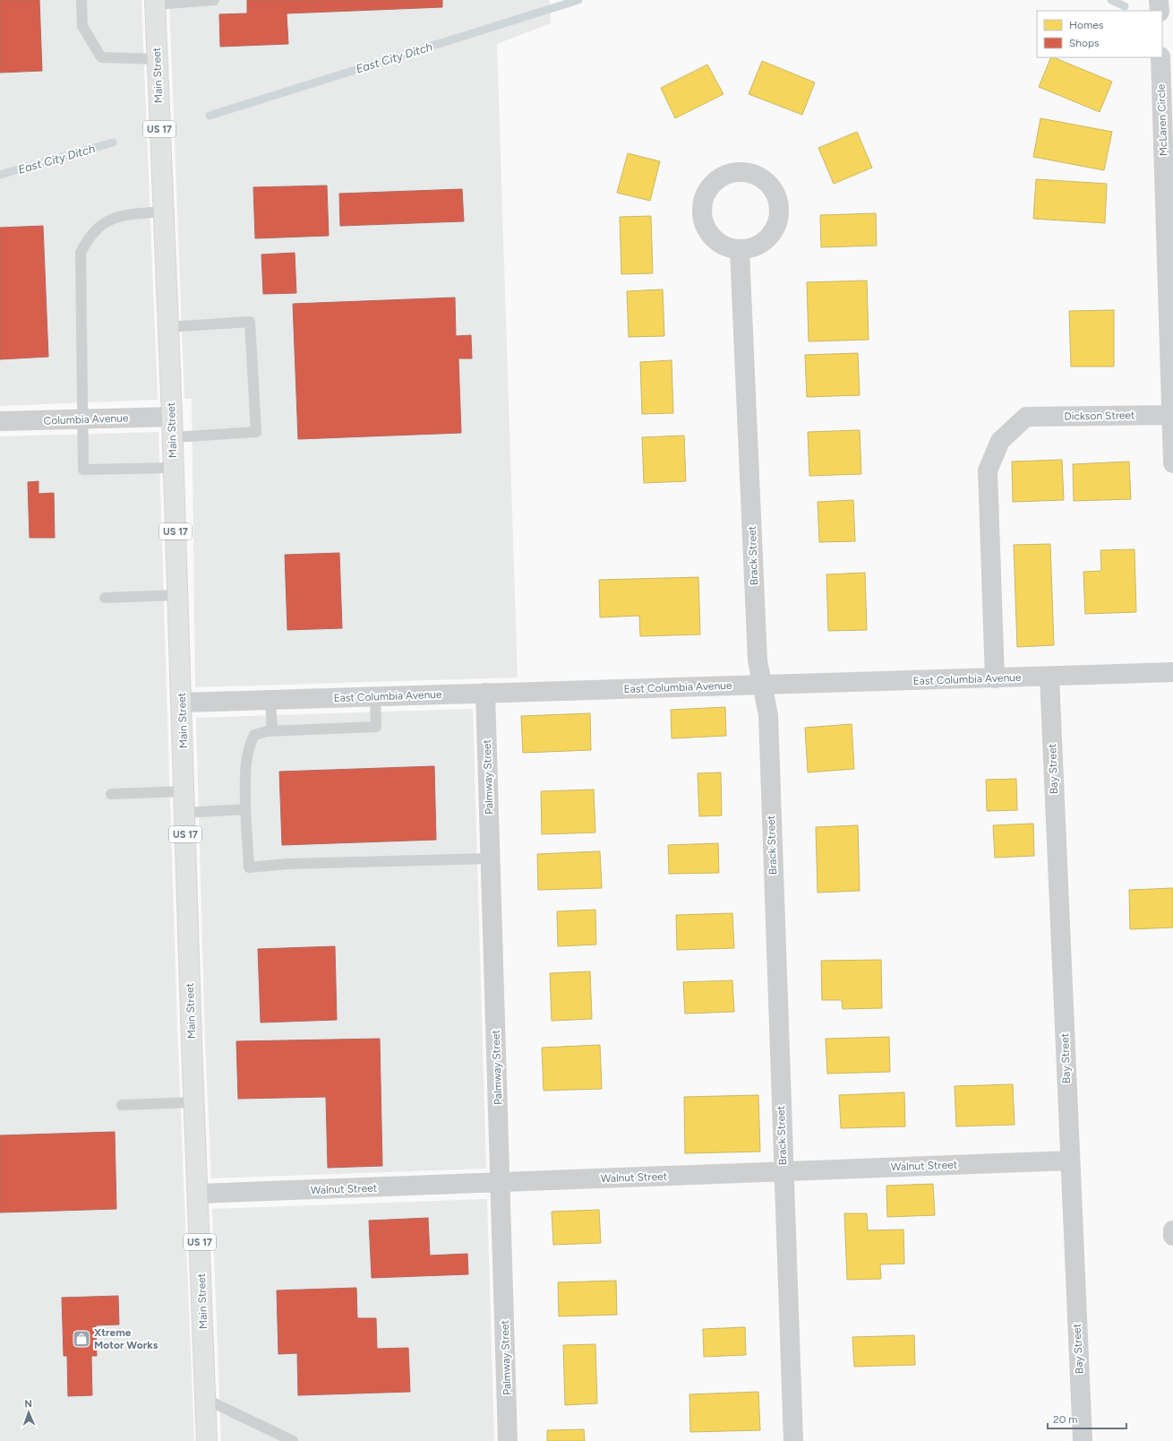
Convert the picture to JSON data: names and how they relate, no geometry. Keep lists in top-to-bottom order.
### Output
{
  "streets": {
    "main road": ["Main Street", "US 17"],
    "street": [
      "McLaren Circle",
      "Dickson Street",
      "Columbia Avenue",
      "Brack Street",
      "East Columbia Avenue",
      "Bay Street",
      "Palmway Street",
      "Walnut Street"
    ]
  },
  "crossings": [
    ["Main Street", "Columbia Avenue"],
    ["Main Street", "East Columbia Avenue"],
    ["Main Street", "Walnut Street"],
    ["McLaren Circle", "Dickson Street"],
    ["Dickson Street", "East Columbia Avenue"],
    ["Brack Street", "East Columbia Avenue"],
    ["Brack Street", "Walnut Street"],
    ["East Columbia Avenue", "Bay Street"],
    ["East Columbia Avenue", "Palmway Street"],
    ["Bay Street", "Walnut Street"],
    ["Palmway Street", "Walnut Street"]
  ],
  "water": ["East City Ditch"],
  "places": {
    "shop": ["Xtreme Motor Works"]
  },
  "legend": ["Homes", "Shops"],
  "scale_bar": "20 m",
  "north": "top"
}
